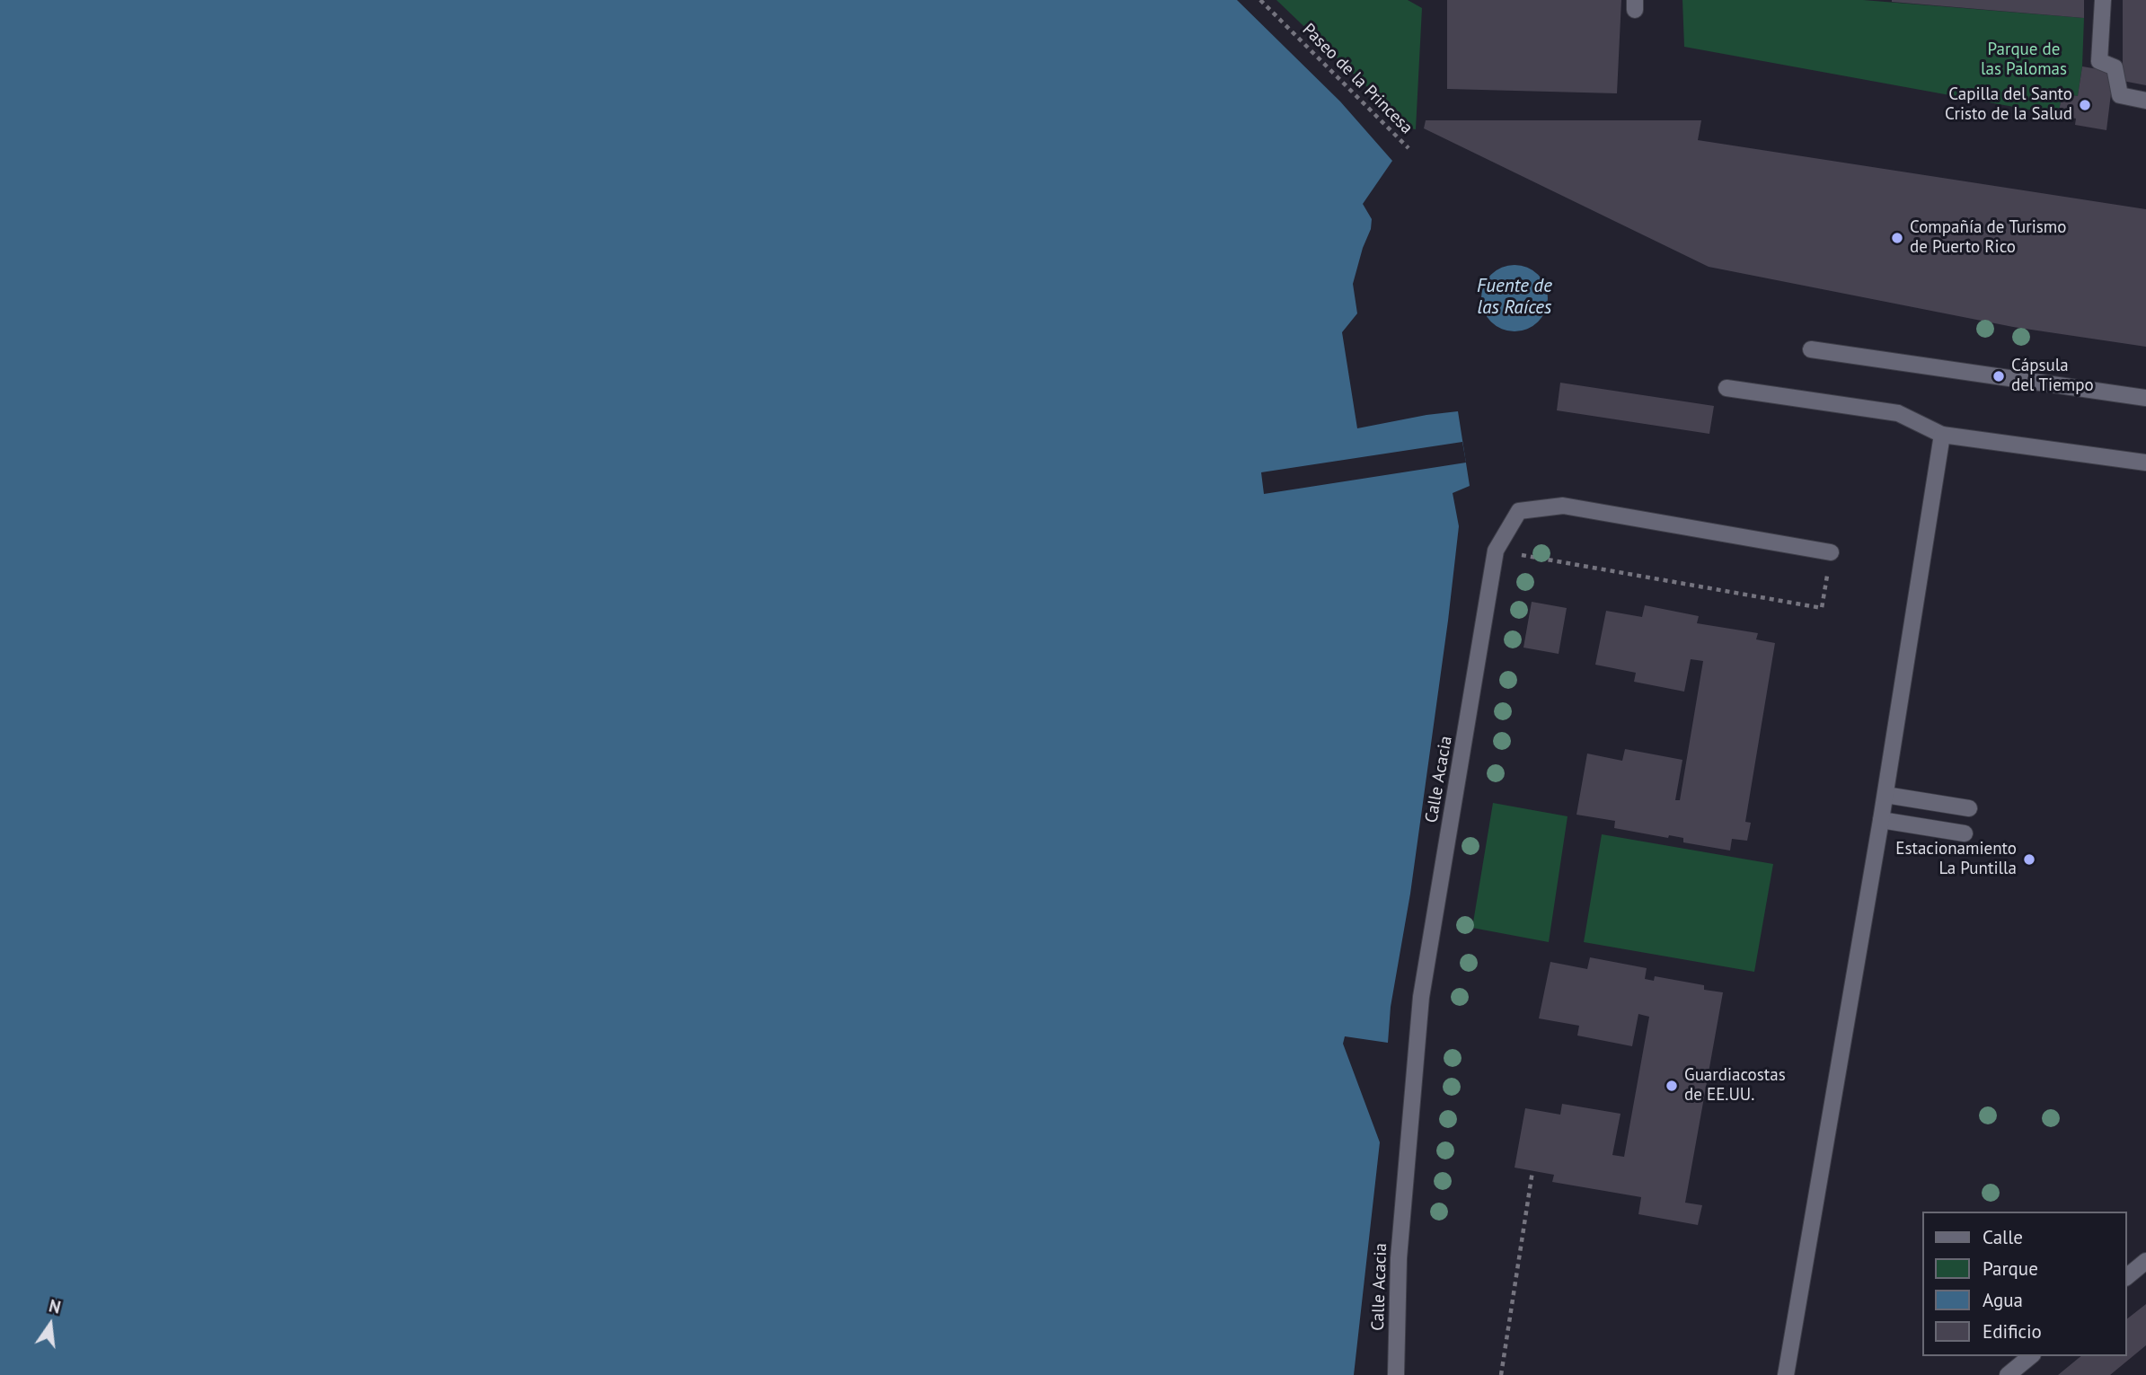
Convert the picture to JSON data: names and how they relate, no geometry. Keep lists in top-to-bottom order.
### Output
{
  "streets": {
    "street": ["Calle Acacia"],
    "path": ["Paseo de la Princesa"]
  },
  "water": ["Fuente de las Raíces"],
  "parks": ["Parque de las Palomas"],
  "places": [
    "Capilla del Santo Cristo de la Salud",
    "Compañía de Turismo de Puerto Rico",
    "Cápsula del Tiempo",
    "Estacionamiento La Puntilla",
    "Guardiacostas de EE.UU."
  ],
  "legend": [
    "Calle",
    "Parque",
    "Agua",
    "Edificio"
  ],
  "north": "top"
}
